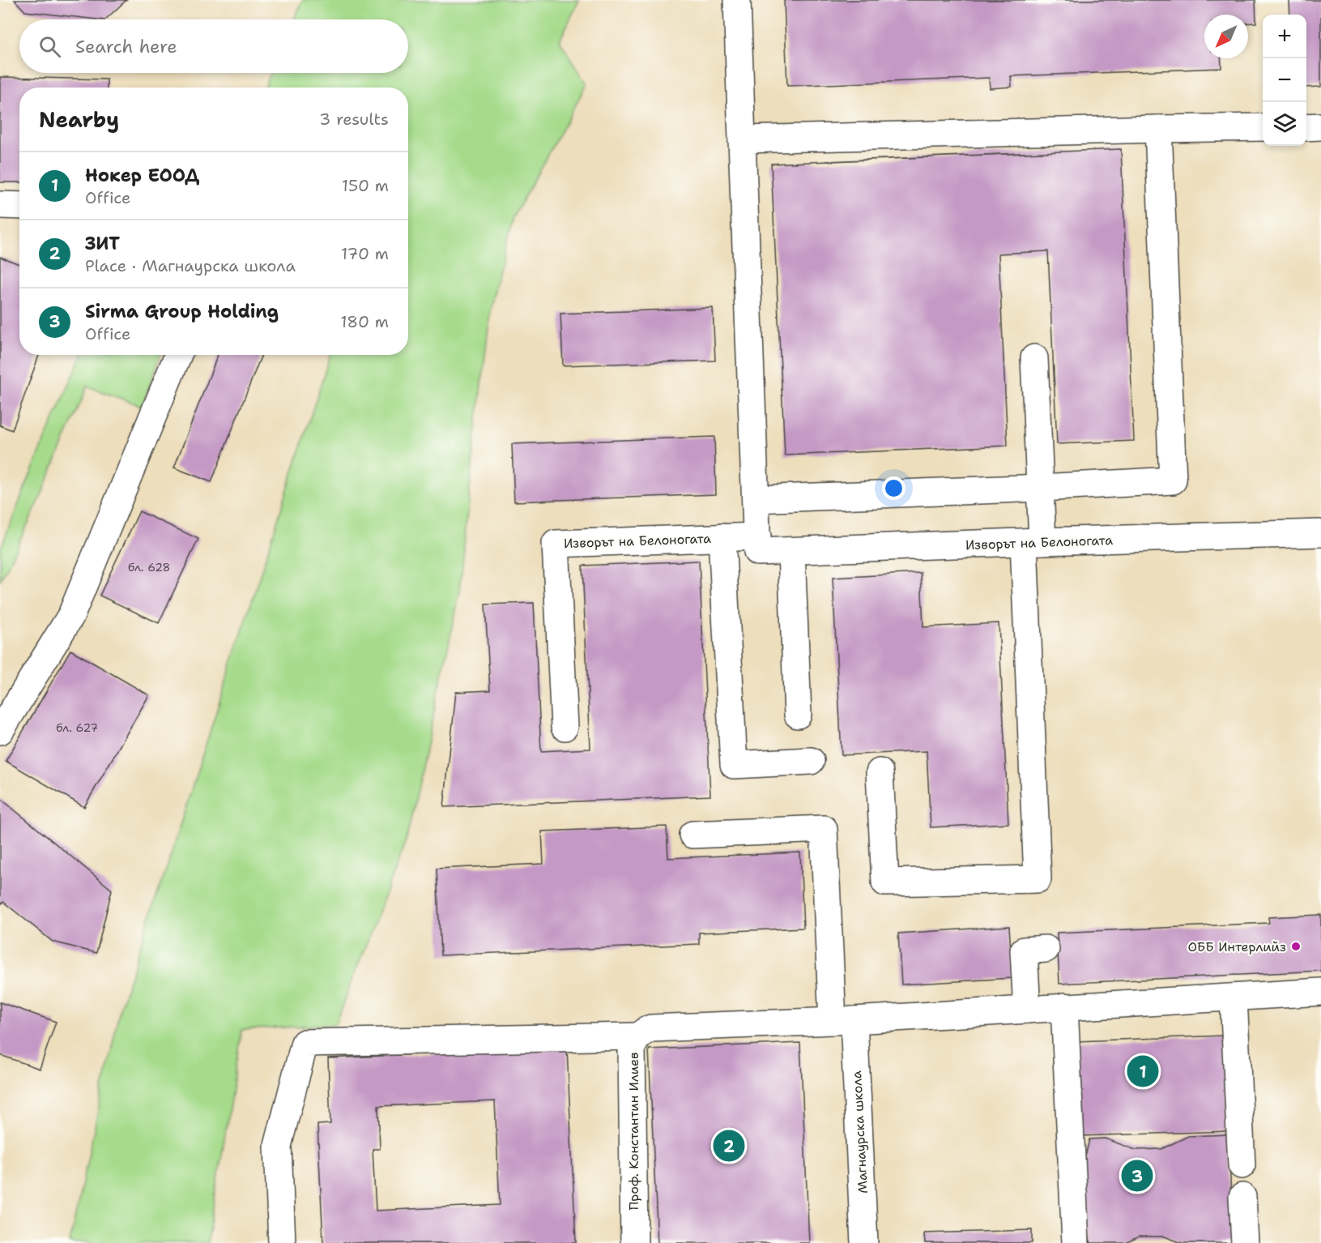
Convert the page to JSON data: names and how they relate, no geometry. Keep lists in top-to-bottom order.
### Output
{
  "streets": {
    "street": ["Изворът на Белоногата", "Проф. Константин Илиев", "Магнаурска школа"]
  },
  "places": ["ОББ Интерлийз"],
  "house_numbers": ["бл. 628", "бл. 627"],
  "north": "bottom left",
  "page": {
    "map_buttons": ["+", "−"],
    "search": "Search here",
    "heading": ["Nearby", "3 results"],
    "list": [
      {
        "mark": "1",
        "name": "Нокер ЕООД",
        "note": "Office",
        "value": "150 m"
      },
      {
        "mark": "2",
        "name": "ЗИТ",
        "note": "Place · Магнаурска школа",
        "value": "170 m"
      },
      {
        "mark": "3",
        "name": "Sirma Group Holding",
        "note": "Office",
        "value": "180 m"
      }
    ],
    "pins": ["1", "2", "3"]
  }
}
